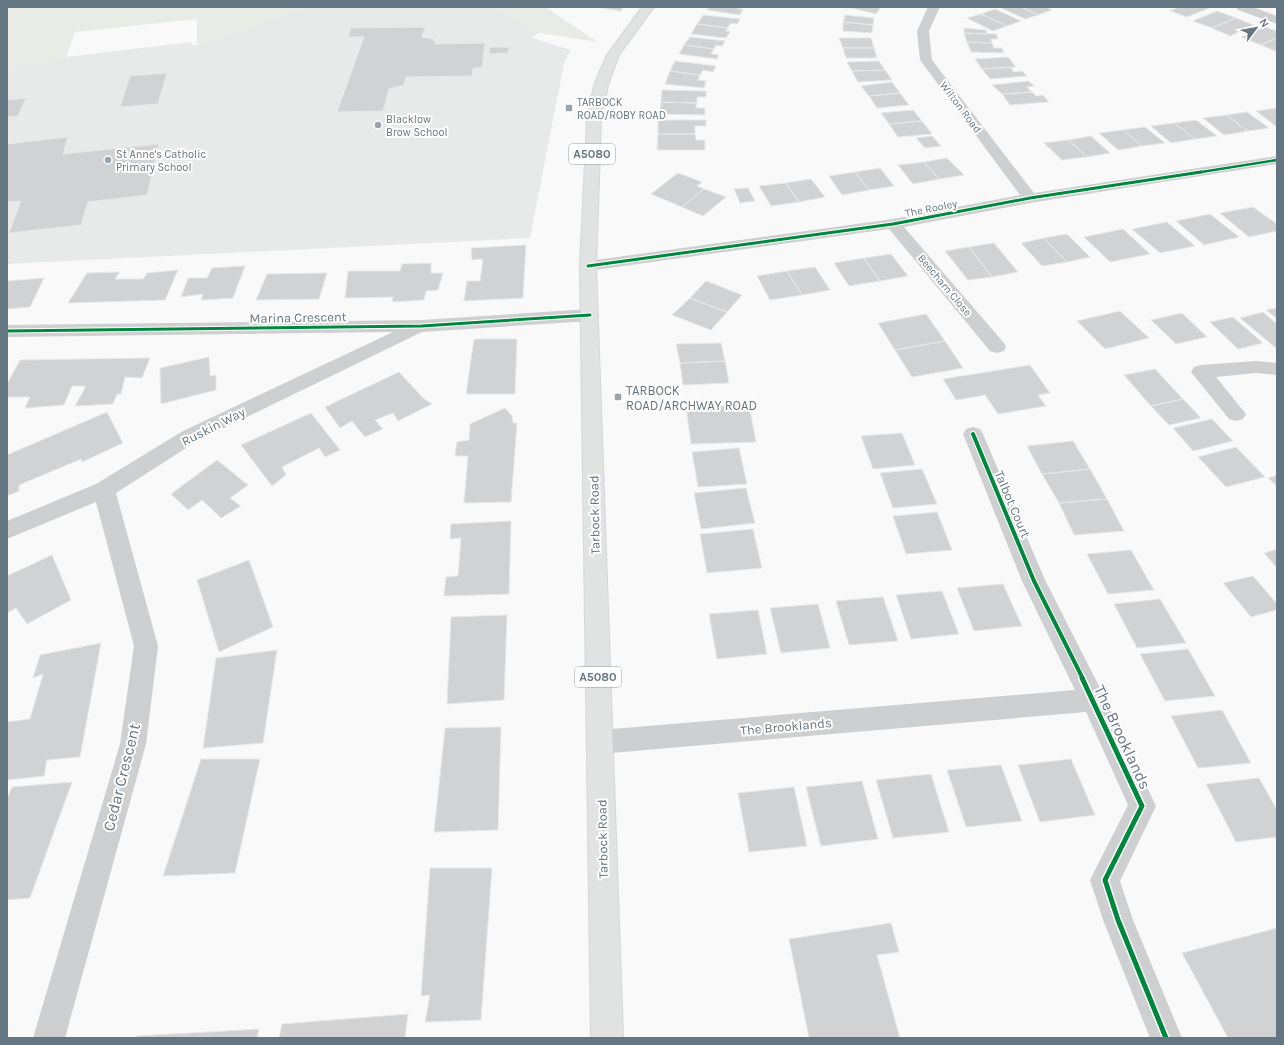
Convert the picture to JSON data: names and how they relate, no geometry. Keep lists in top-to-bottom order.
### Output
{
  "streets": {
    "main road": ["A5080", "Tarbock Road"],
    "street": [
      "Wilton Road",
      "The Rooley",
      "Beecham Close",
      "Marina Crescent",
      "Ruskin Way",
      "Talbot Court",
      "The Brooklands",
      "Cedar Crescent"
    ]
  },
  "crossings": [
    ["Wilton Road", "The Rooley"],
    ["The Rooley", "Beecham Close"],
    ["The Rooley", "Tarbock Road"],
    ["Marina Crescent", "Ruskin Way"],
    ["Marina Crescent", "Tarbock Road"],
    ["Ruskin Way", "Cedar Crescent"],
    ["Talbot Court", "The Brooklands"],
    ["Tarbock Road", "The Brooklands"]
  ],
  "places": {
    "transit": ["TARBOCK ROAD/ROBY ROAD", "TARBOCK ROAD/ARCHWAY ROAD"],
    "other": ["Blacklow Brow School", "St Anne's Catholic Primary School"]
  },
  "north": "top right"
}
